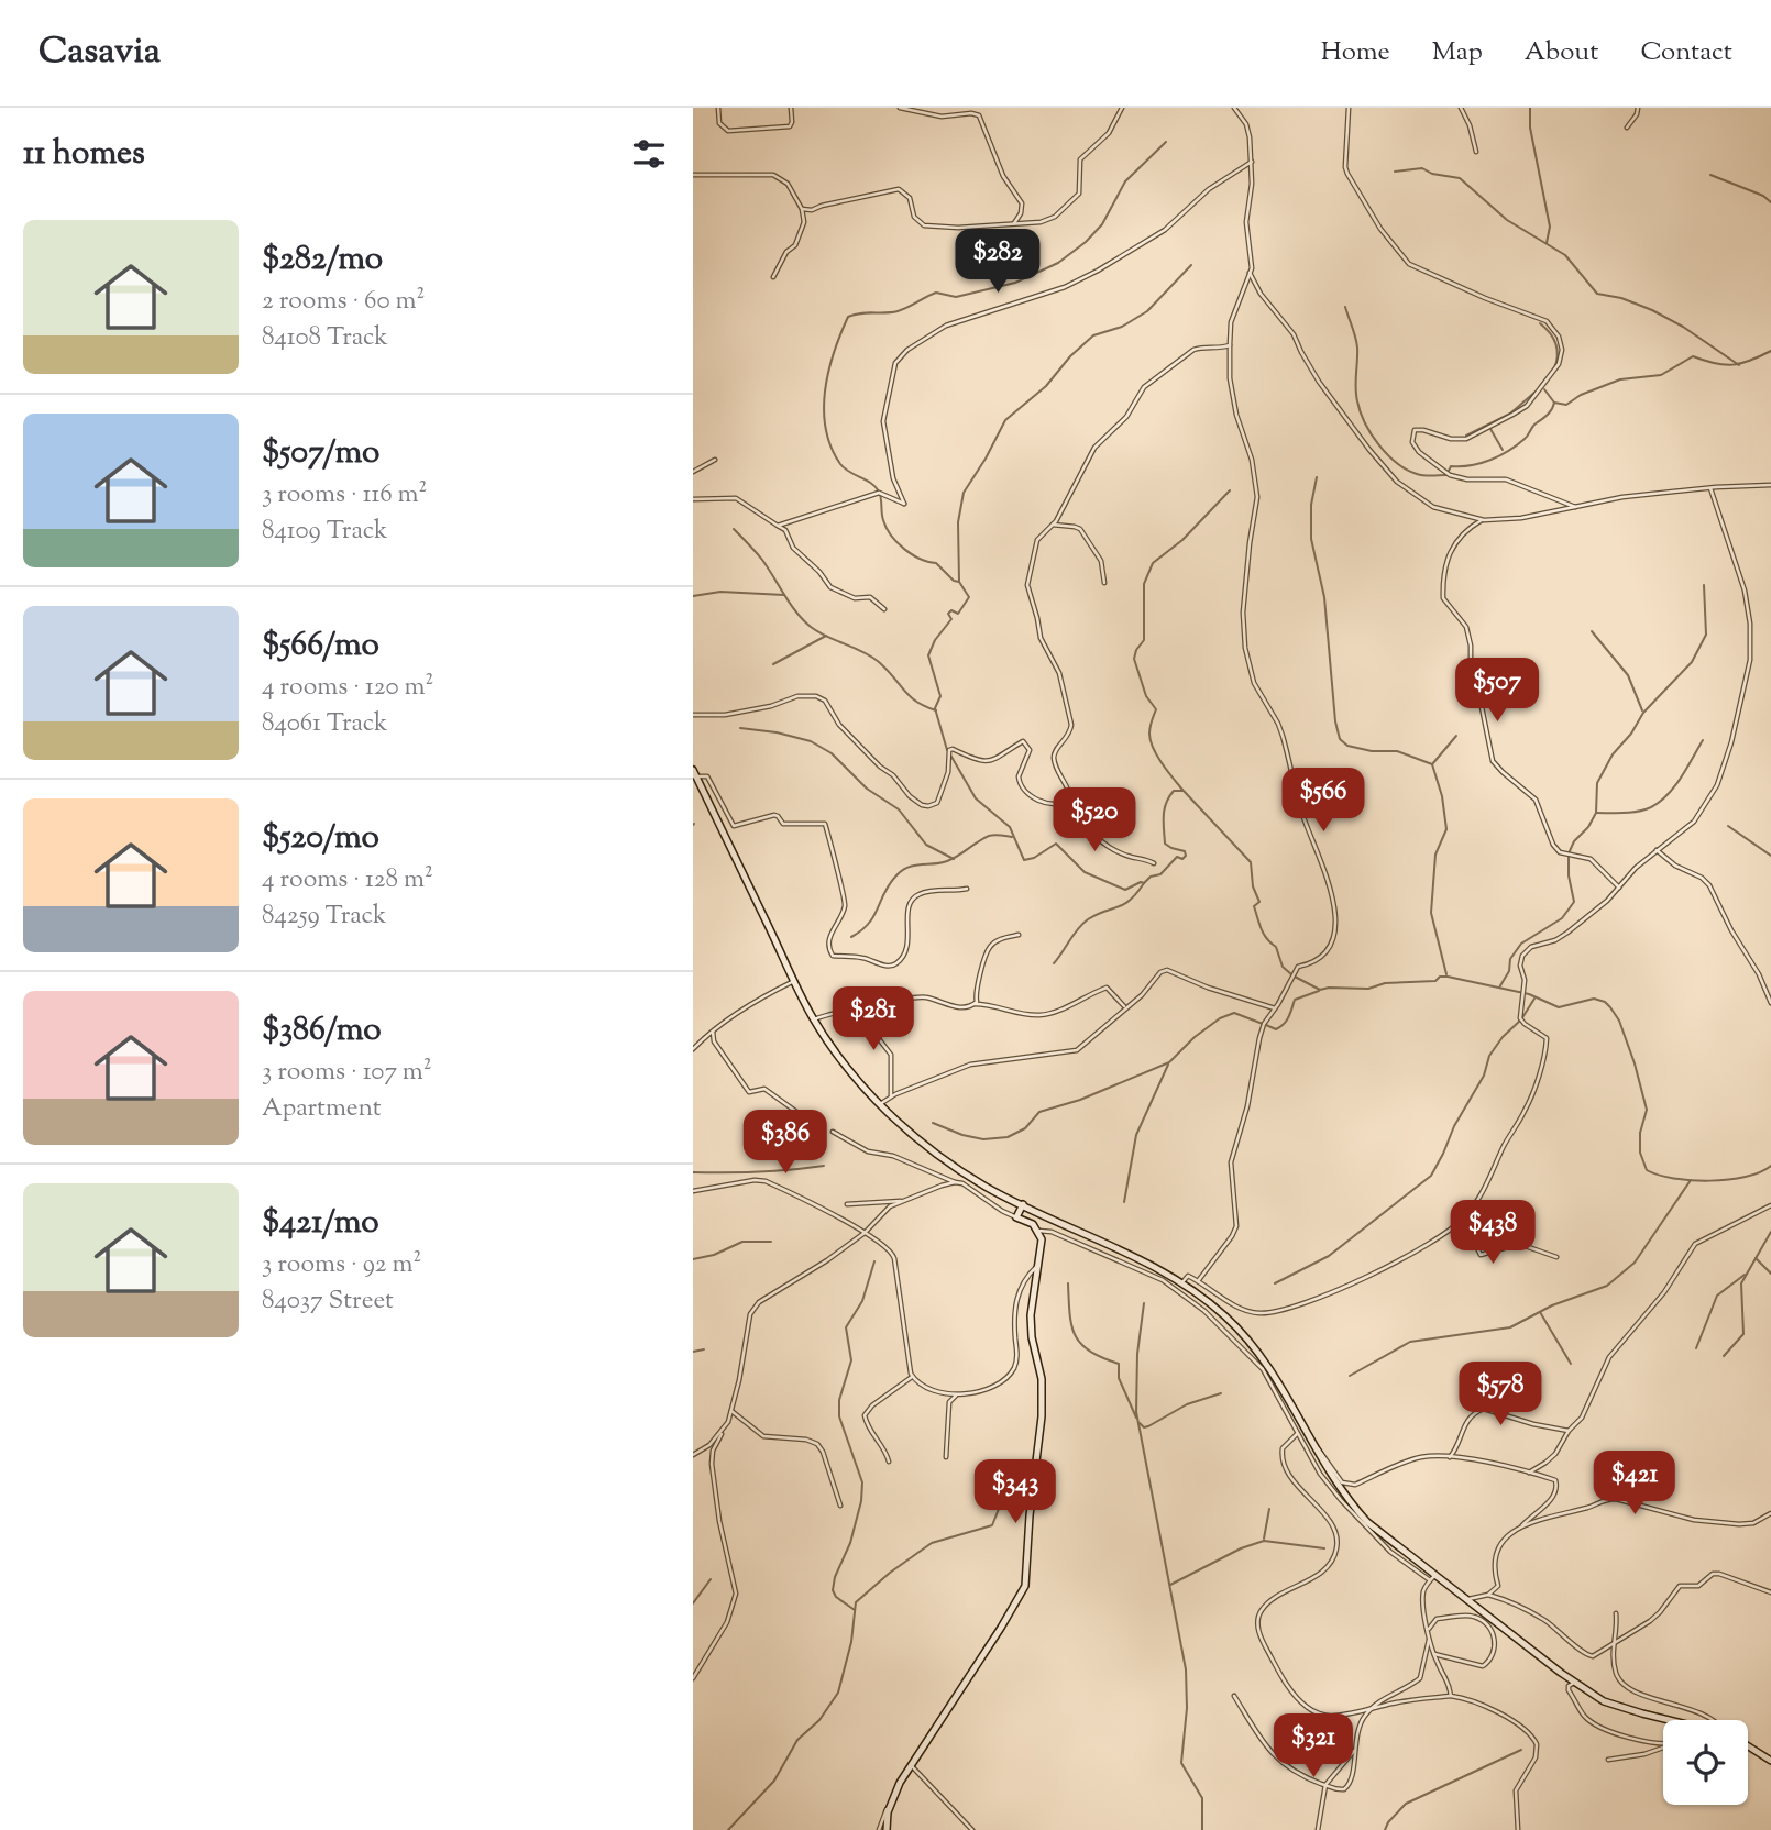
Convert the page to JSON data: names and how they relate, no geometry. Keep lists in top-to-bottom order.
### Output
{
  "page": {
    "header": "Casavia",
    "nav": [
      "Home",
      "Map",
      "About",
      "Contact"
    ],
    "heading": "11 homes",
    "list": [
      {
        "name": "$282/mo",
        "note": "2 rooms · 60 m² · 84108 Track"
      },
      {
        "name": "$507/mo",
        "note": "3 rooms · 116 m² · 84109 Track"
      },
      {
        "name": "$566/mo",
        "note": "4 rooms · 120 m² · 84061 Track"
      },
      {
        "name": "$520/mo",
        "note": "4 rooms · 128 m² · 84259 Track"
      },
      {
        "name": "$386/mo",
        "note": "3 rooms · 107 m² · Apartment"
      },
      {
        "name": "$421/mo",
        "note": "3 rooms · 92 m² · 84037 Street"
      }
    ],
    "price": [
      "$282",
      "$507",
      "$566",
      "$520",
      "$281",
      "$386",
      "$438",
      "$578",
      "$421",
      "$343",
      "$321"
    ]
  }
}
